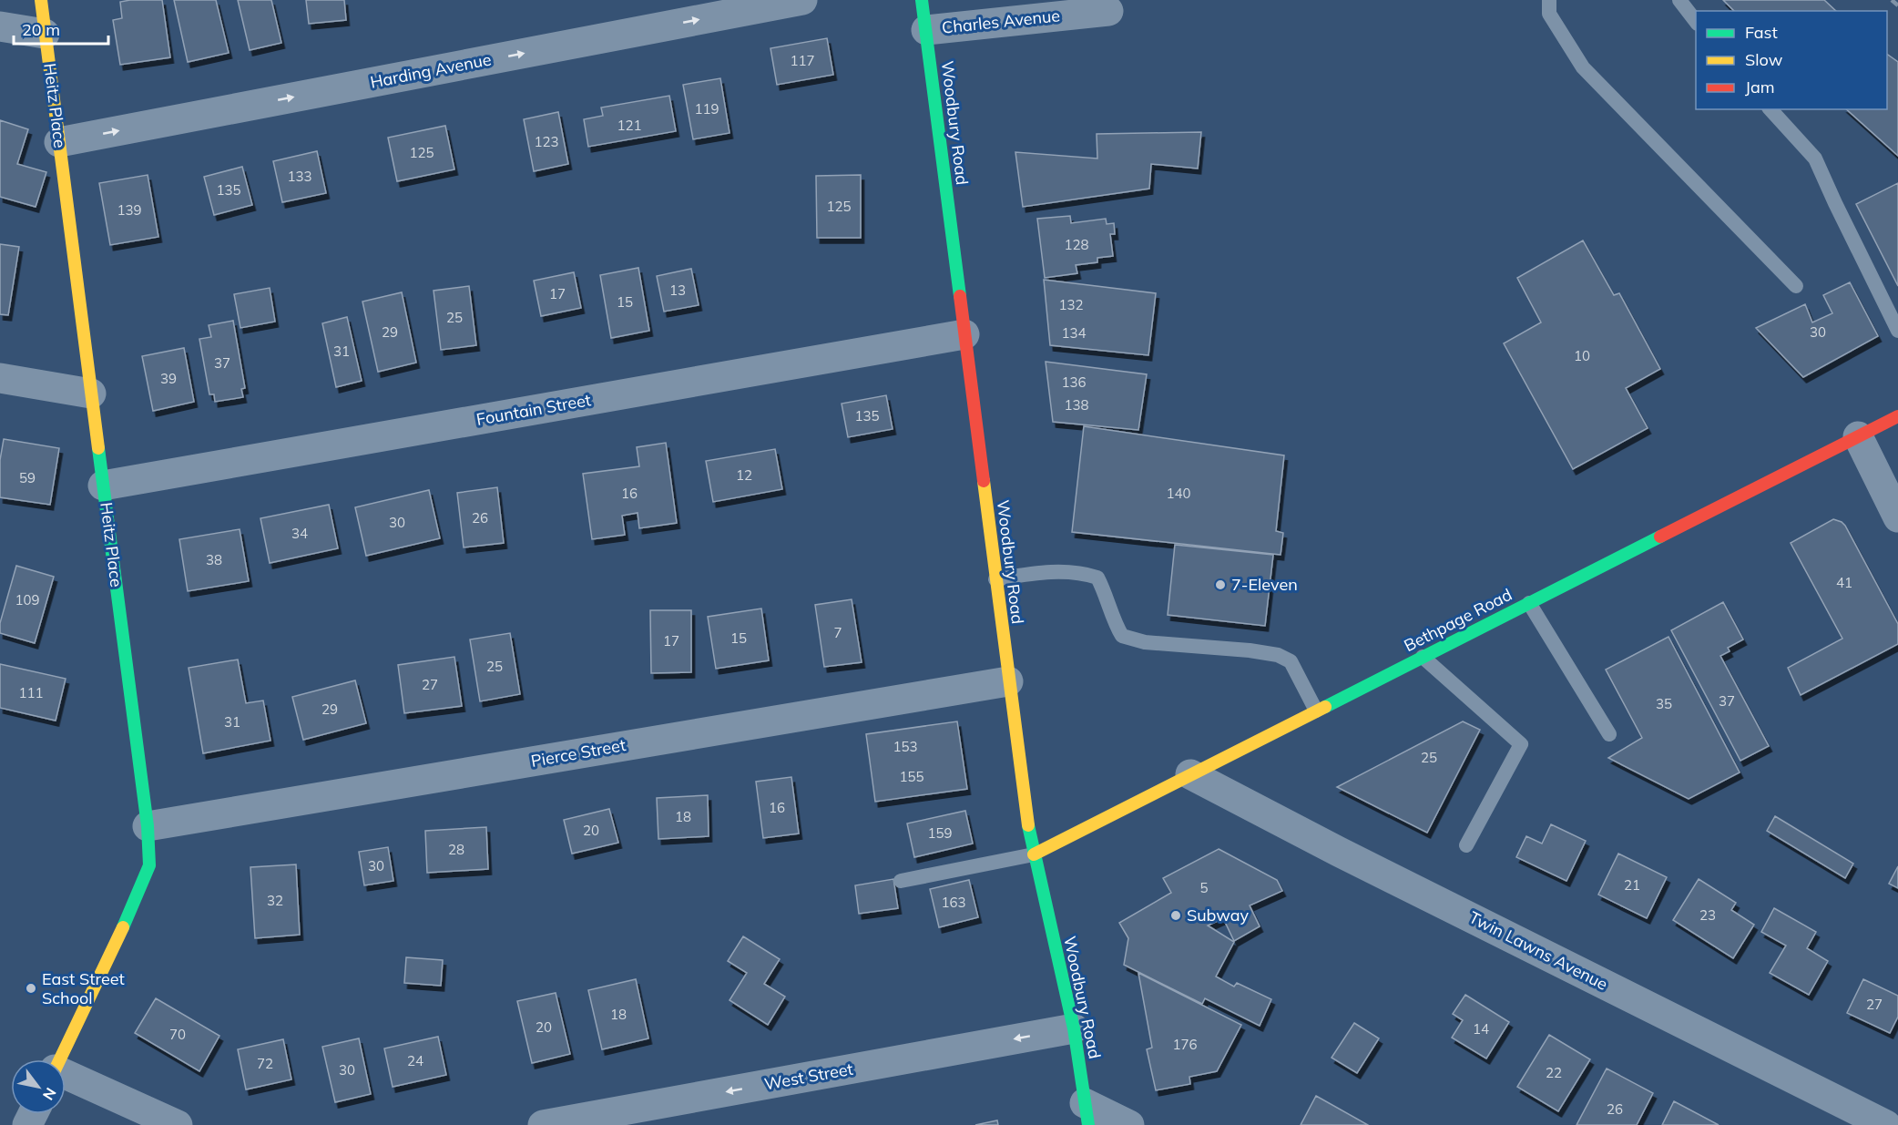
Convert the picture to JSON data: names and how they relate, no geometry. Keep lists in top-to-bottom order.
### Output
{
  "streets": {
    "street": [
      "Charles Avenue",
      "Harding Avenue",
      "Heitz Place",
      "Woodbury Road",
      "Fountain Street",
      "Bethpage Road",
      "Pierce Street",
      "Twin Lawns Avenue",
      "West Street"
    ]
  },
  "crossings": [
    ["Charles Avenue", "Woodbury Road"],
    ["Harding Avenue", "Heitz Place"],
    ["Heitz Place", "Fountain Street"],
    ["Heitz Place", "Pierce Street"],
    ["Woodbury Road", "Fountain Street"],
    ["Woodbury Road", "Bethpage Road"],
    ["Woodbury Road", "Pierce Street"],
    ["Woodbury Road", "West Street"],
    ["Bethpage Road", "Twin Lawns Avenue"]
  ],
  "one_way": ["Harding Avenue", "West Street"],
  "places": ["7-Eleven", "Subway", "East Street School"],
  "house_numbers": [
    "117",
    "119",
    "121",
    "123",
    "125",
    "133",
    "135",
    "125",
    "139",
    "128",
    "13",
    "17",
    "15",
    "132",
    "25",
    "29",
    "30",
    "134",
    "31",
    "10",
    "37",
    "39",
    "136",
    "138",
    "135",
    "12",
    "59",
    "16",
    "140",
    "26",
    "30",
    "34",
    "38",
    "41",
    "109",
    "7",
    "15",
    "17",
    "25",
    "27",
    "111",
    "37",
    "35",
    "29",
    "31",
    "153",
    "25",
    "155",
    "16",
    "18",
    "20",
    "159",
    "28",
    "30",
    "21",
    "5",
    "32",
    "163",
    "23",
    "27",
    "18",
    "20",
    "14",
    "70",
    "176",
    "24",
    "72",
    "30",
    "22",
    "26"
  ],
  "legend": ["Fast", "Slow", "Jam"],
  "scale_bar": "20 m",
  "north": "bottom right"
}
